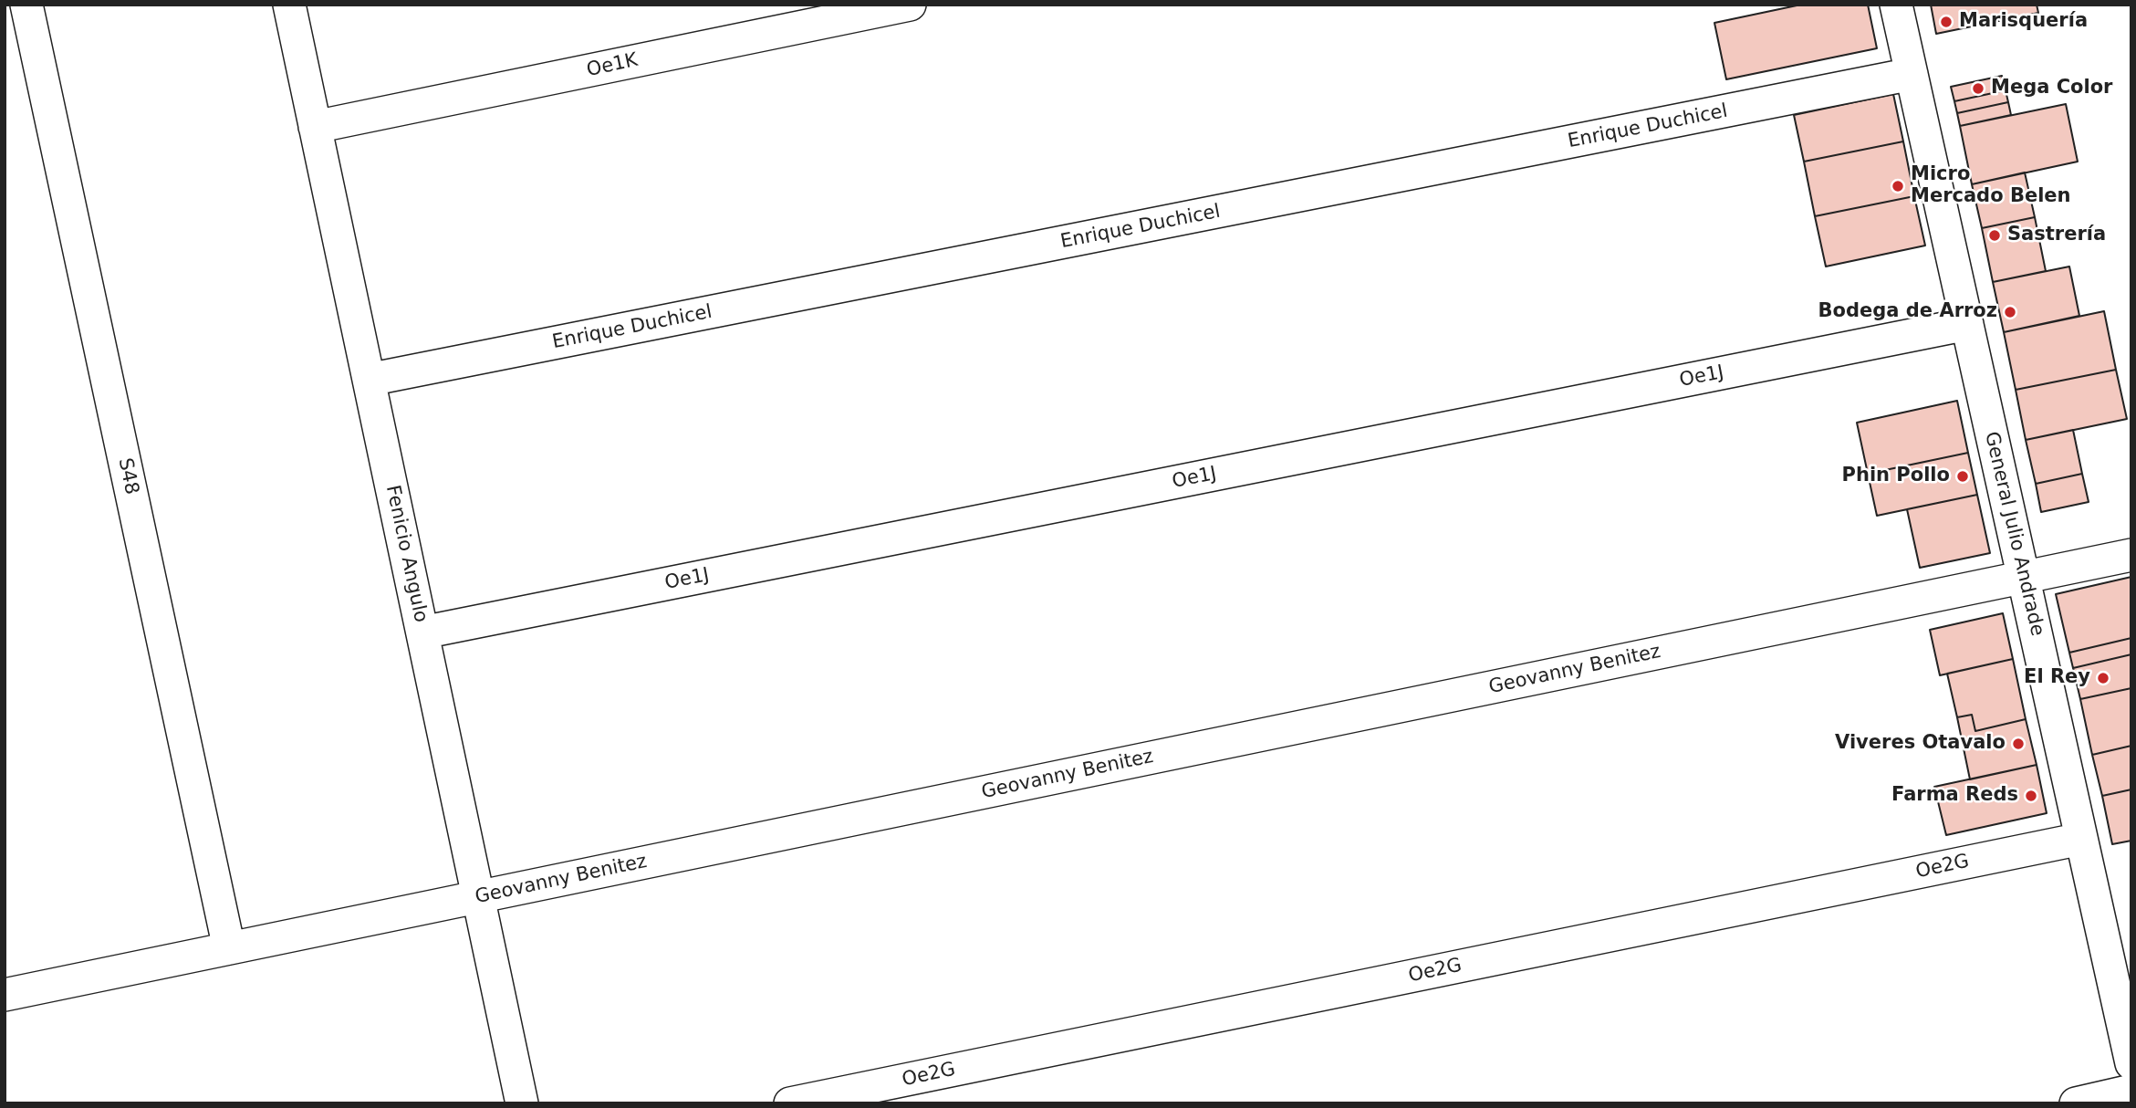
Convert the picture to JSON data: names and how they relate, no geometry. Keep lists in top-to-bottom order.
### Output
{
  "streets": {
    "street": [
      "Oe1K",
      "Enrique Duchicel",
      "Oe1J",
      "S48",
      "General Julio Andrade",
      "Fenicio Angulo",
      "Geovanny Benitez",
      "Oe2G"
    ]
  },
  "crossings": [
    ["Oe1K", "Fenicio Angulo"],
    ["Enrique Duchicel", "General Julio Andrade"],
    ["Enrique Duchicel", "Fenicio Angulo"],
    ["Oe1J", "General Julio Andrade"],
    ["Oe1J", "Fenicio Angulo"],
    ["S48", "Geovanny Benitez"],
    ["General Julio Andrade", "Geovanny Benitez"],
    ["General Julio Andrade", "Oe2G"],
    ["Fenicio Angulo", "Geovanny Benitez"]
  ],
  "places": [
    "Marisquería",
    "Mega Color",
    "Micro Mercado Belen",
    "Sastrería",
    "Bodega de Arroz",
    "Phin Pollo",
    "El Rey",
    "Viveres Otavalo",
    "Farma Reds"
  ]
}
